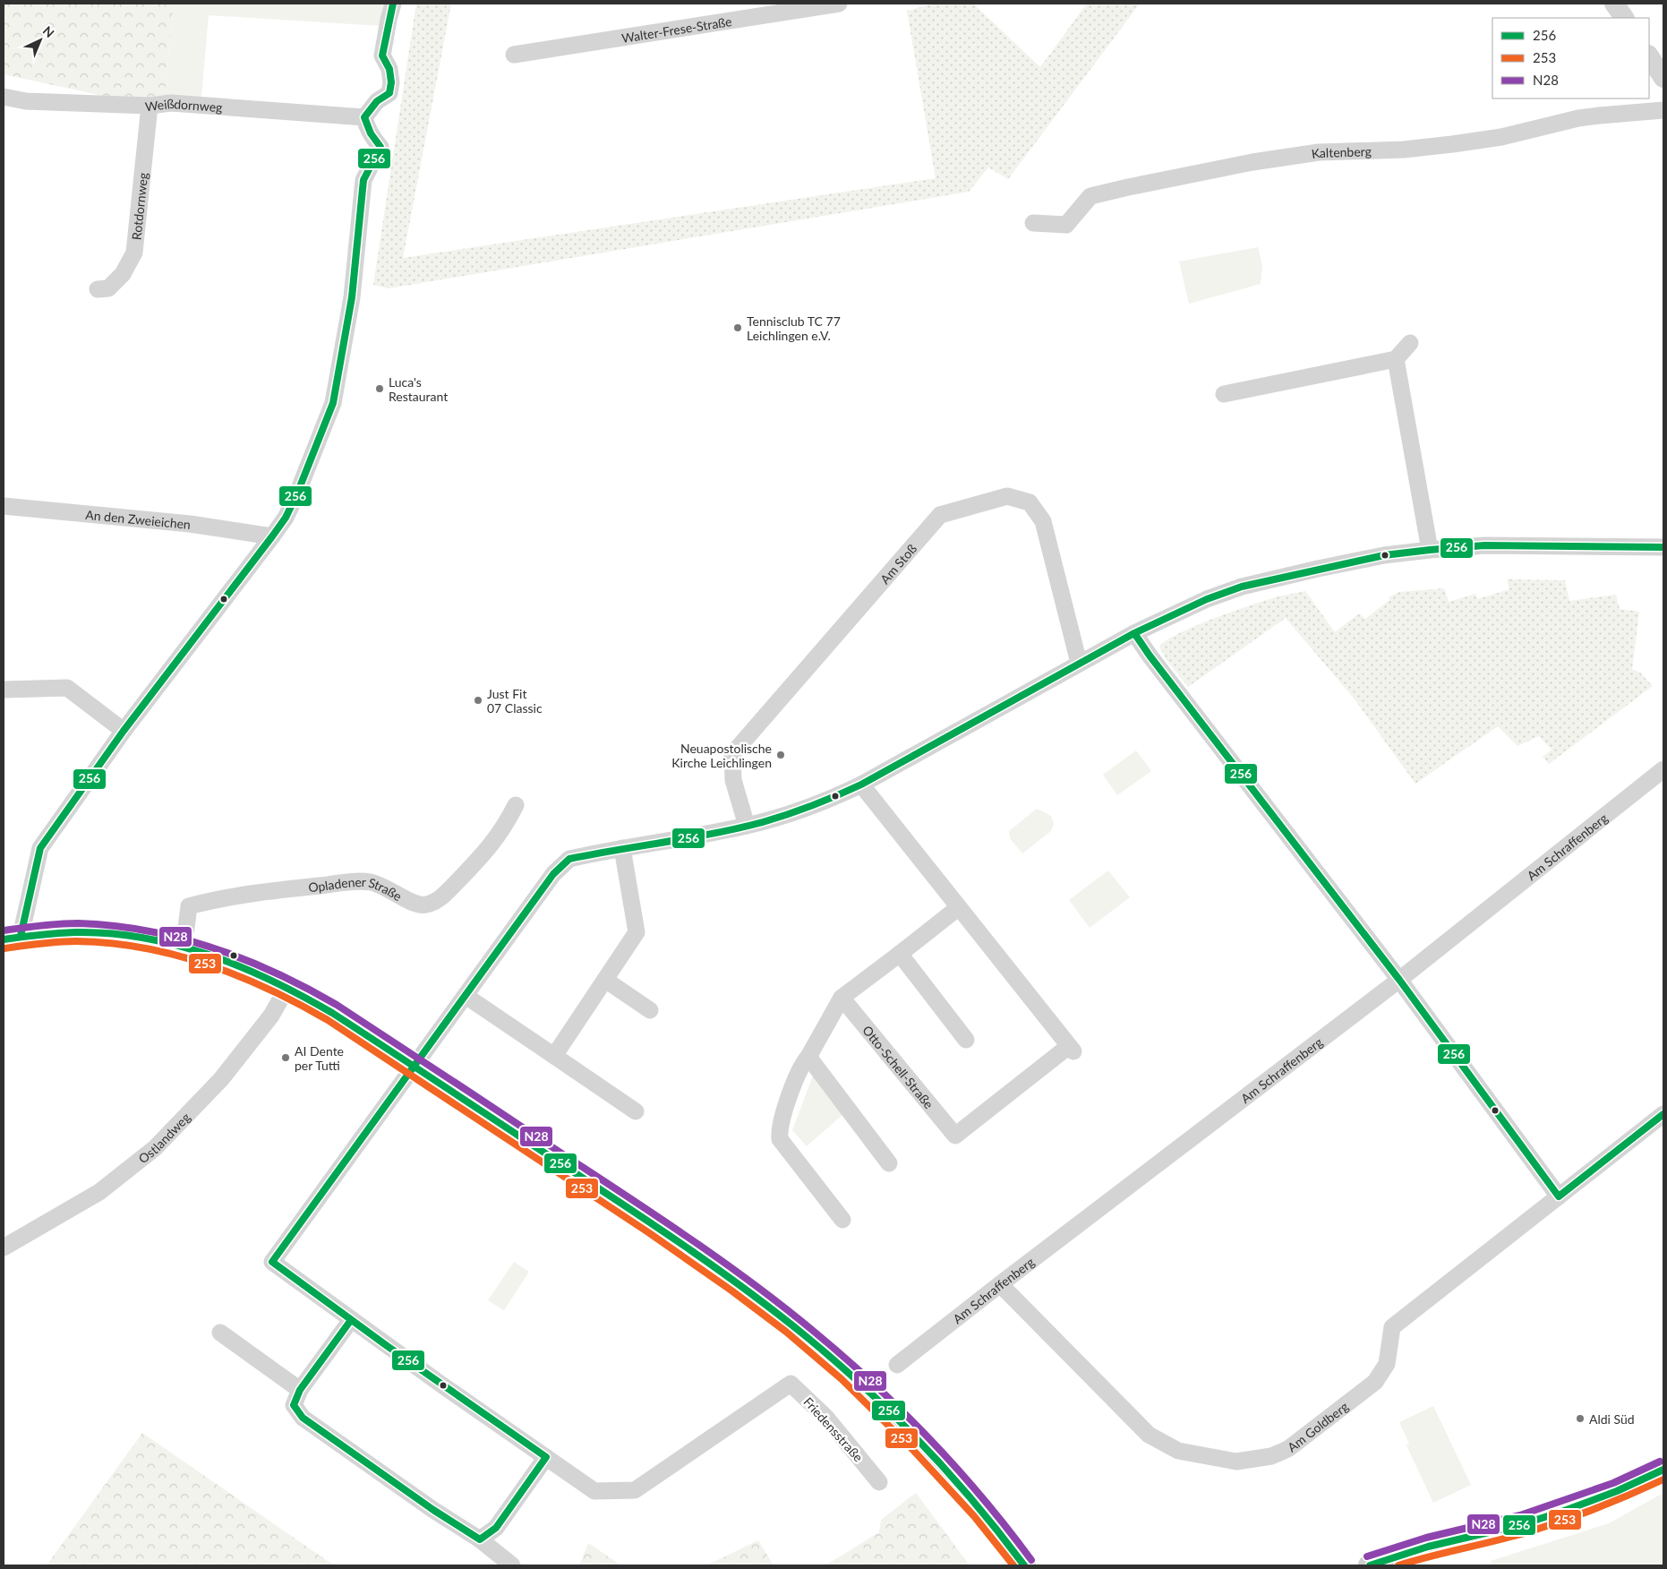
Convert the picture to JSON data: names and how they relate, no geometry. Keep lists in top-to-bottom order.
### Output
{
  "streets": {
    "street": [
      "Walter-Frese-Straße",
      "Weißdornweg",
      "Kaltenberg",
      "Rotdornweg",
      "An den Zweieichen",
      "Am Stoß",
      "Am Schraffenberg",
      "Opladener Straße",
      "Otto-Schell-Straße",
      "Ostlandweg",
      "Am Goldberg",
      "Friedensstraße"
    ]
  },
  "crossings": [
    ["Weißdornweg", "Rotdornweg"],
    ["Am Schraffenberg", "Am Goldberg"]
  ],
  "places": [
    "Tennisclub TC 77 Leichlingen e.V.",
    "Luca's Restaurant",
    "Just Fit 07 Classic",
    "Neuapostolische Kirche Leichlingen",
    "AI Dente per Tutti",
    "Aldi Süd"
  ],
  "lines": ["transit line 256", "transit line N28", "transit line 253"],
  "legend": ["256", "253", "N28"],
  "north": "top right"
}
